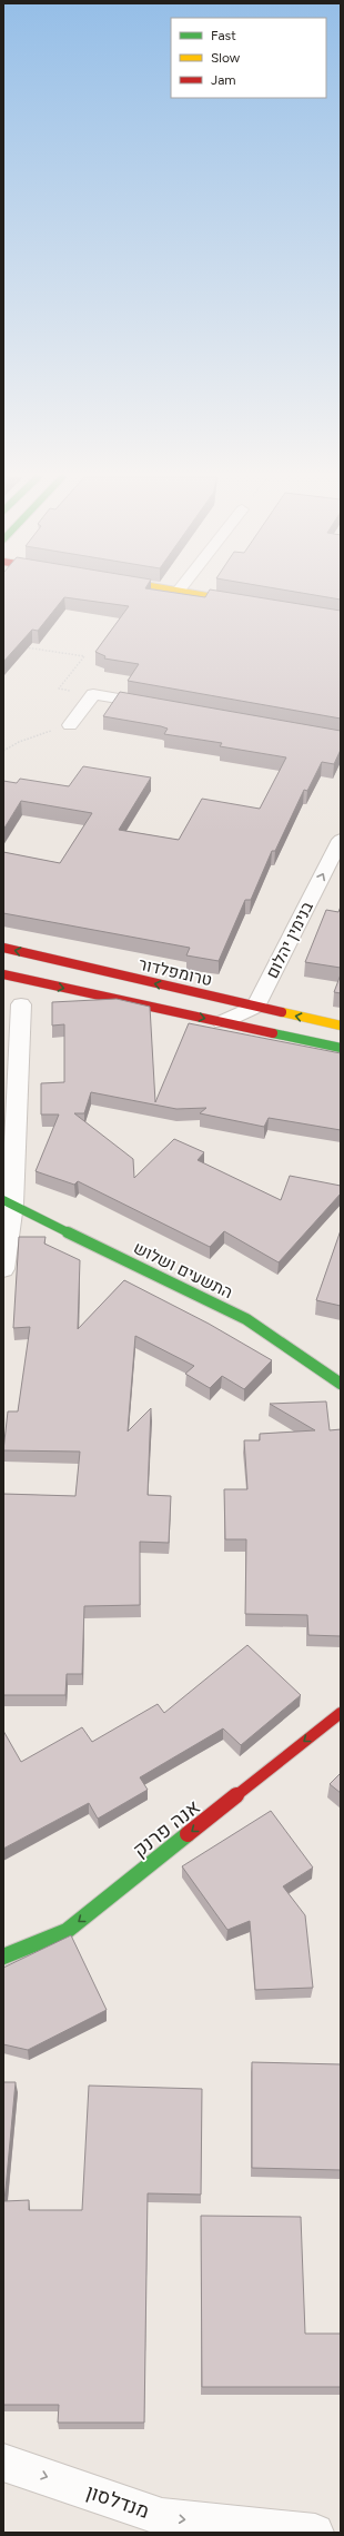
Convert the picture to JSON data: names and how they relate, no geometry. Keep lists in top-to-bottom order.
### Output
{
  "streets": {
    "street": [
      "בנימין יהלום",
      "טרומפלדור",
      "התשעים ושלוש",
      "אנה פרנק",
      "מנדלסון"
    ]
  },
  "crossings": [
    ["בנימין יהלום", "טרומפלדור"]
  ],
  "one_way": ["בנימין יהלום", "אנה פרנק", "מנדלסון"],
  "legend": ["Fast", "Slow", "Jam"]
}
